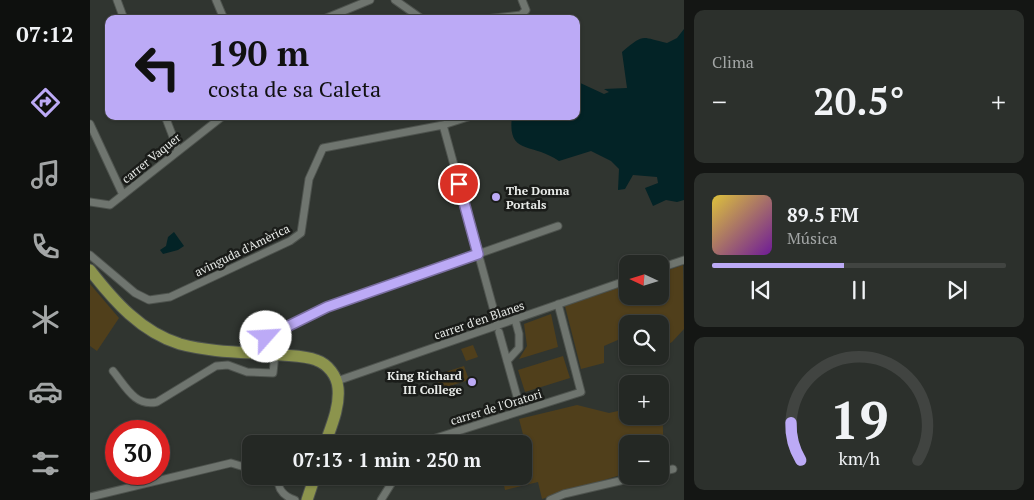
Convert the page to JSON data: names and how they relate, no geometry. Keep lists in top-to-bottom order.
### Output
{
  "streets": {
    "street": [
      "carrer Vaquer",
      "avinguda d'Amèrica",
      "carrer d'en Blanes",
      "carrer de l'Oratori"
    ]
  },
  "crossings": [
    ["carrer d'en Blanes", "carrer de l'Oratori"]
  ],
  "places": ["The Donna Portals", "King Richard III College"],
  "north": "left",
  "page": {
    "tabs": "07:12",
    "tile": "Clima",
    "turn": ["190 m", "costa de sa Caleta"],
    "heat": ["−", "20.5°", "+"],
    "song": ["89.5 FM", "Música"],
    "map_buttons": ["+", "−"],
    "limit": "30",
    "trip": "07:13 · 1 min · 250 m",
    "gauge": ["19", "km/h"]
  }
}
